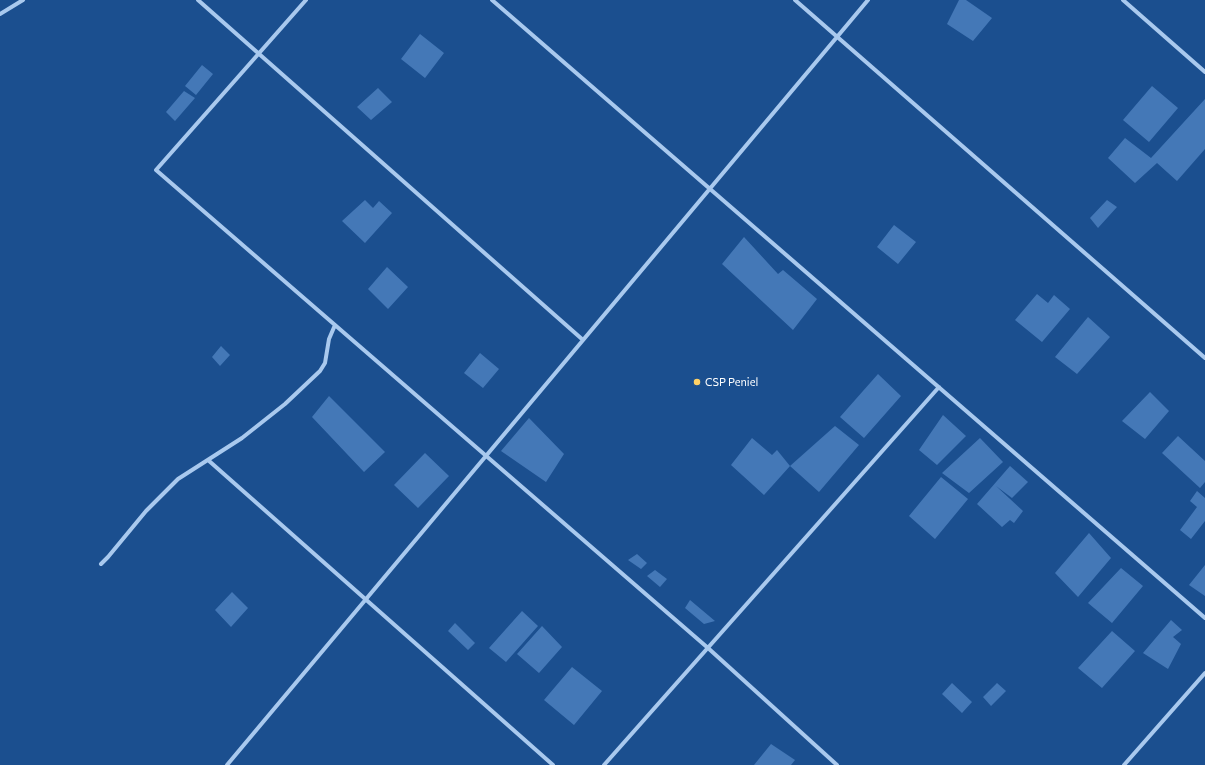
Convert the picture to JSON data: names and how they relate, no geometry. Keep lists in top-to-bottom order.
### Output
{
  "places": ["CSP Peniel"]
}
